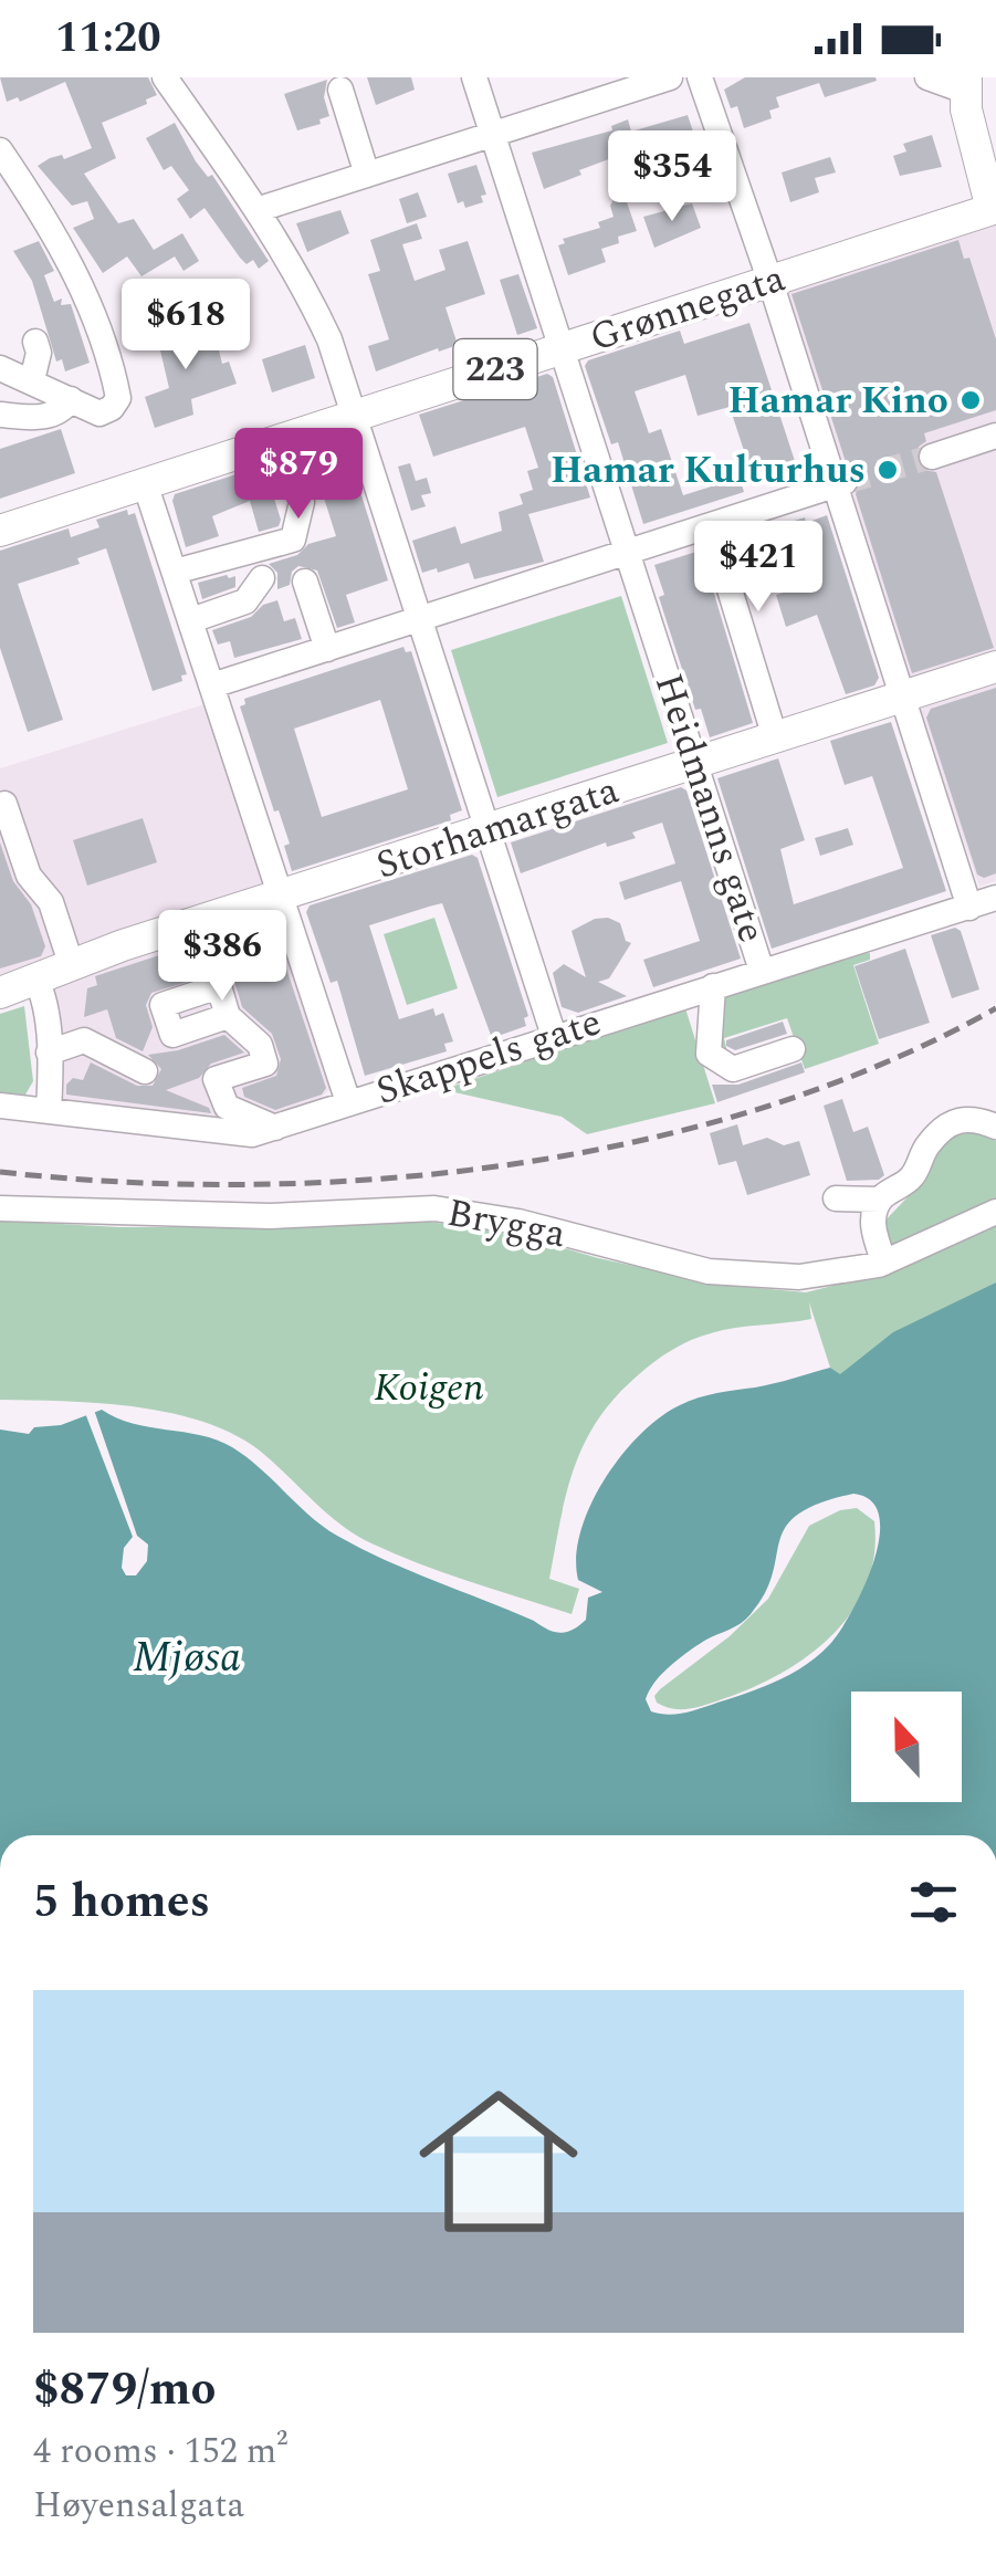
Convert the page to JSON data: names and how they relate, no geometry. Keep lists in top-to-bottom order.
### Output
{
  "streets": {
    "main road": ["Grønnegata", "223", "Storhamargata"],
    "street": ["Heidmanns gate", "Skappels gate", "Brygga"]
  },
  "crossings": [
    ["Grønnegata", "Heidmanns gate"],
    ["Heidmanns gate", "Storhamargata"],
    ["Heidmanns gate", "Skappels gate"]
  ],
  "water": ["Mjøsa"],
  "parks": ["Koigen"],
  "places": ["Hamar Kino", "Hamar Kulturhus"],
  "north": "top",
  "page": {
    "status": "11:20",
    "price": [
      "$354",
      "$618",
      "$879",
      "$421",
      "$386"
    ],
    "heading": "5 homes",
    "list": [
      {
        "name": "$879/mo",
        "note": "4 rooms · 152 m² · Høyensalgata"
      }
    ]
  }
}
